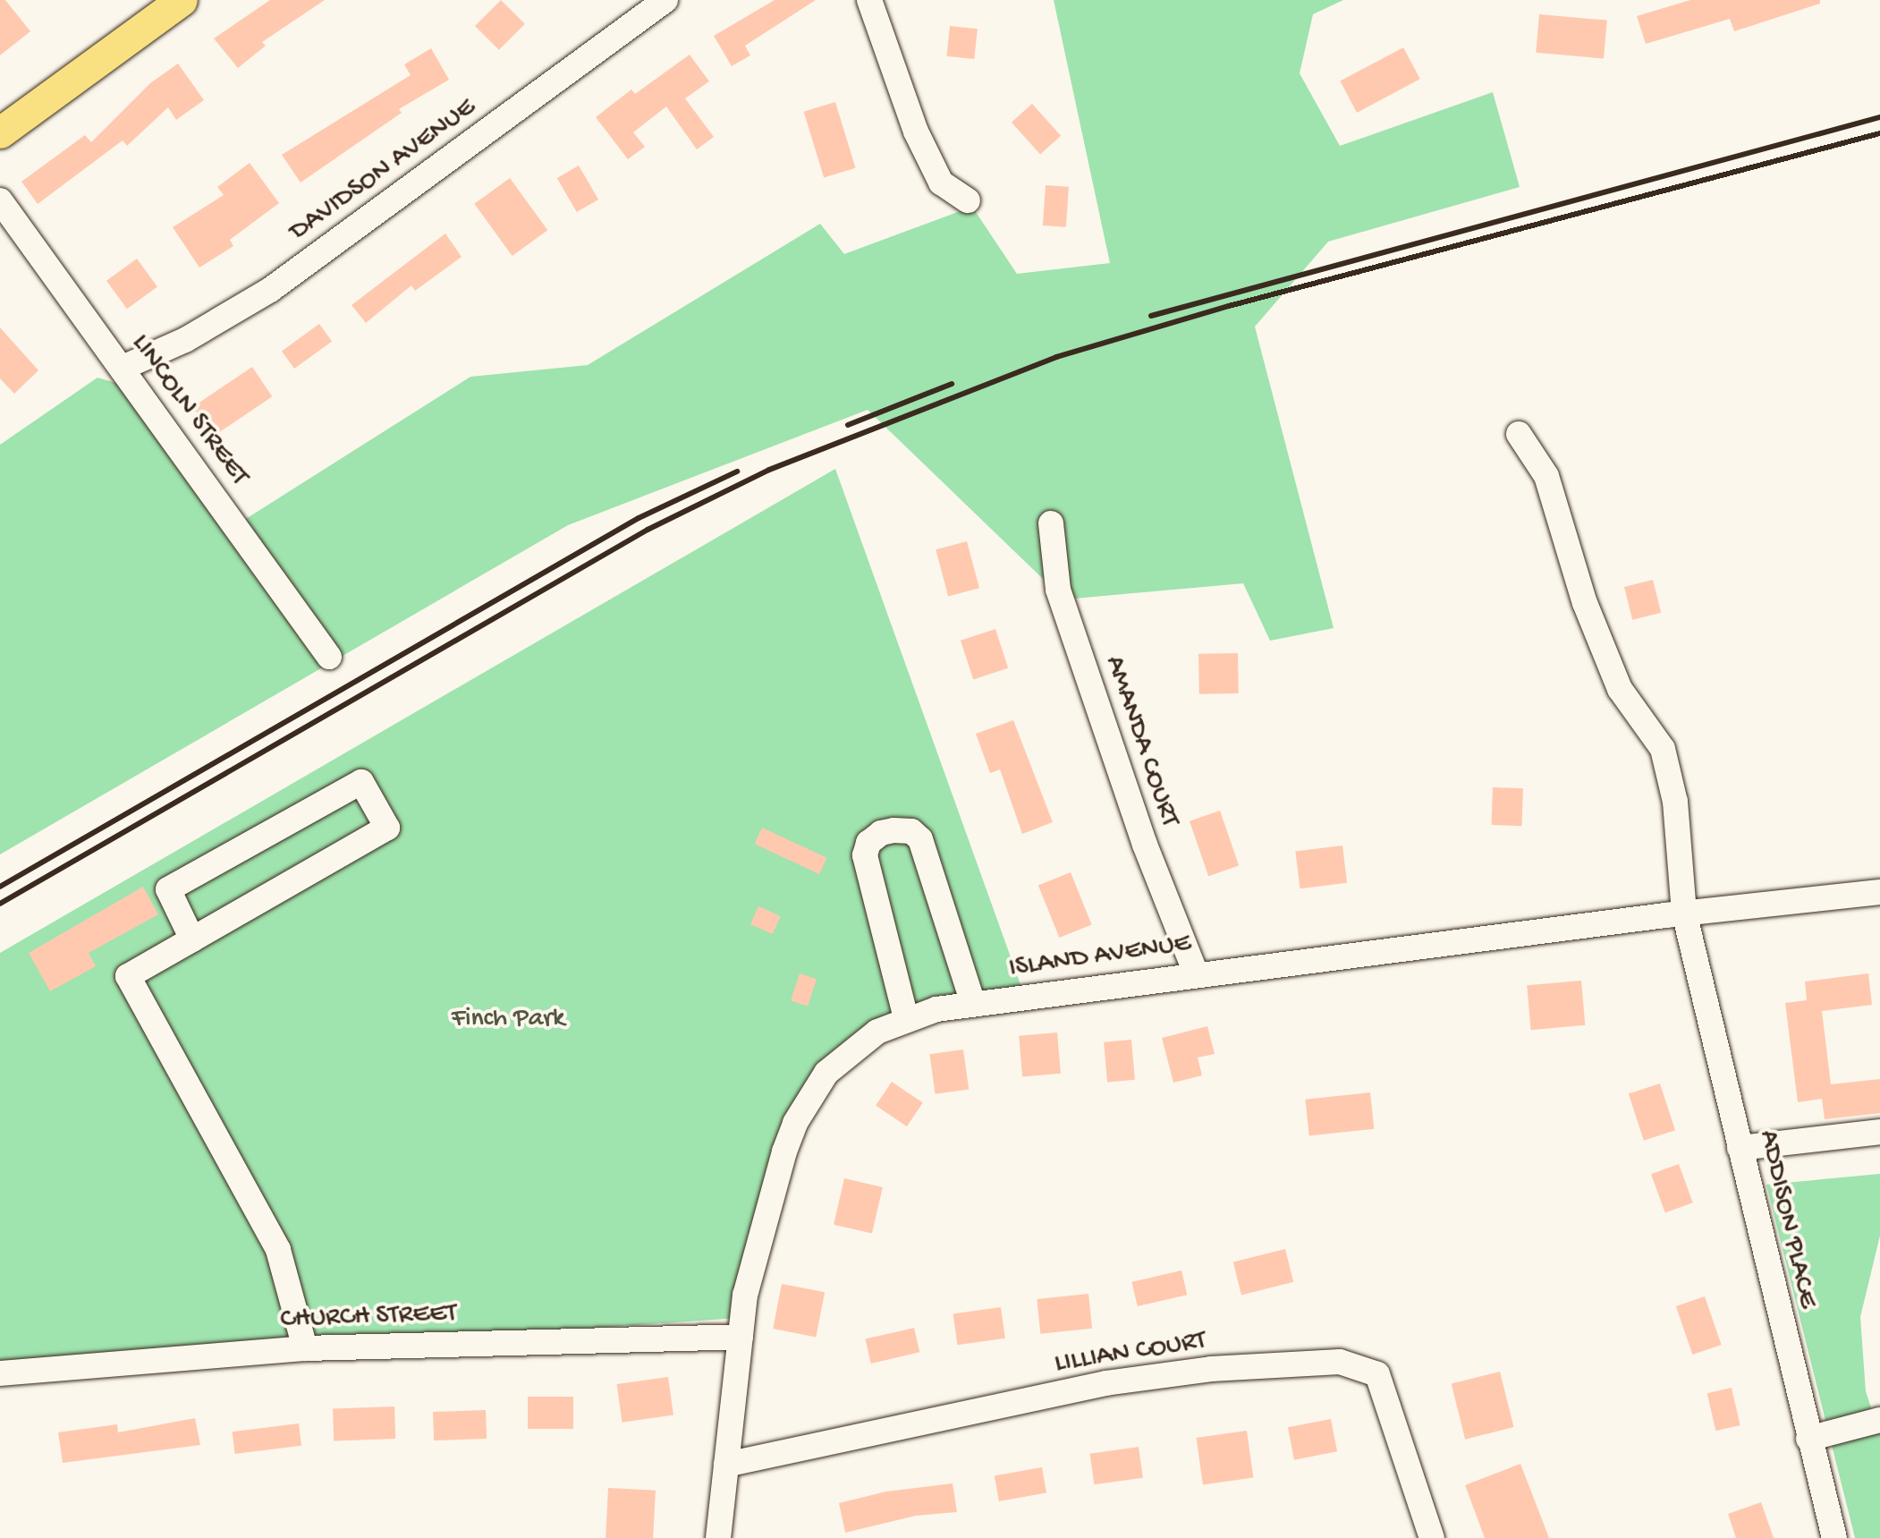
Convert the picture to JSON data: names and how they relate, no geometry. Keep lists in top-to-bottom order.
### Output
{
  "streets": {
    "street": [
      "DAVIDSON AVENUE",
      "LINCOLN STREET",
      "AMANDA COURT",
      "ISLAND AVENUE",
      "ADDISON PLACE",
      "CHURCH STREET",
      "LILLIAN COURT"
    ]
  },
  "crossings": [
    ["DAVIDSON AVENUE", "LINCOLN STREET"],
    ["AMANDA COURT", "ISLAND AVENUE"],
    ["ISLAND AVENUE", "ADDISON PLACE"],
    ["ISLAND AVENUE", "CHURCH STREET"],
    ["ISLAND AVENUE", "LILLIAN COURT"]
  ],
  "parks": ["Finch Park"]
}
